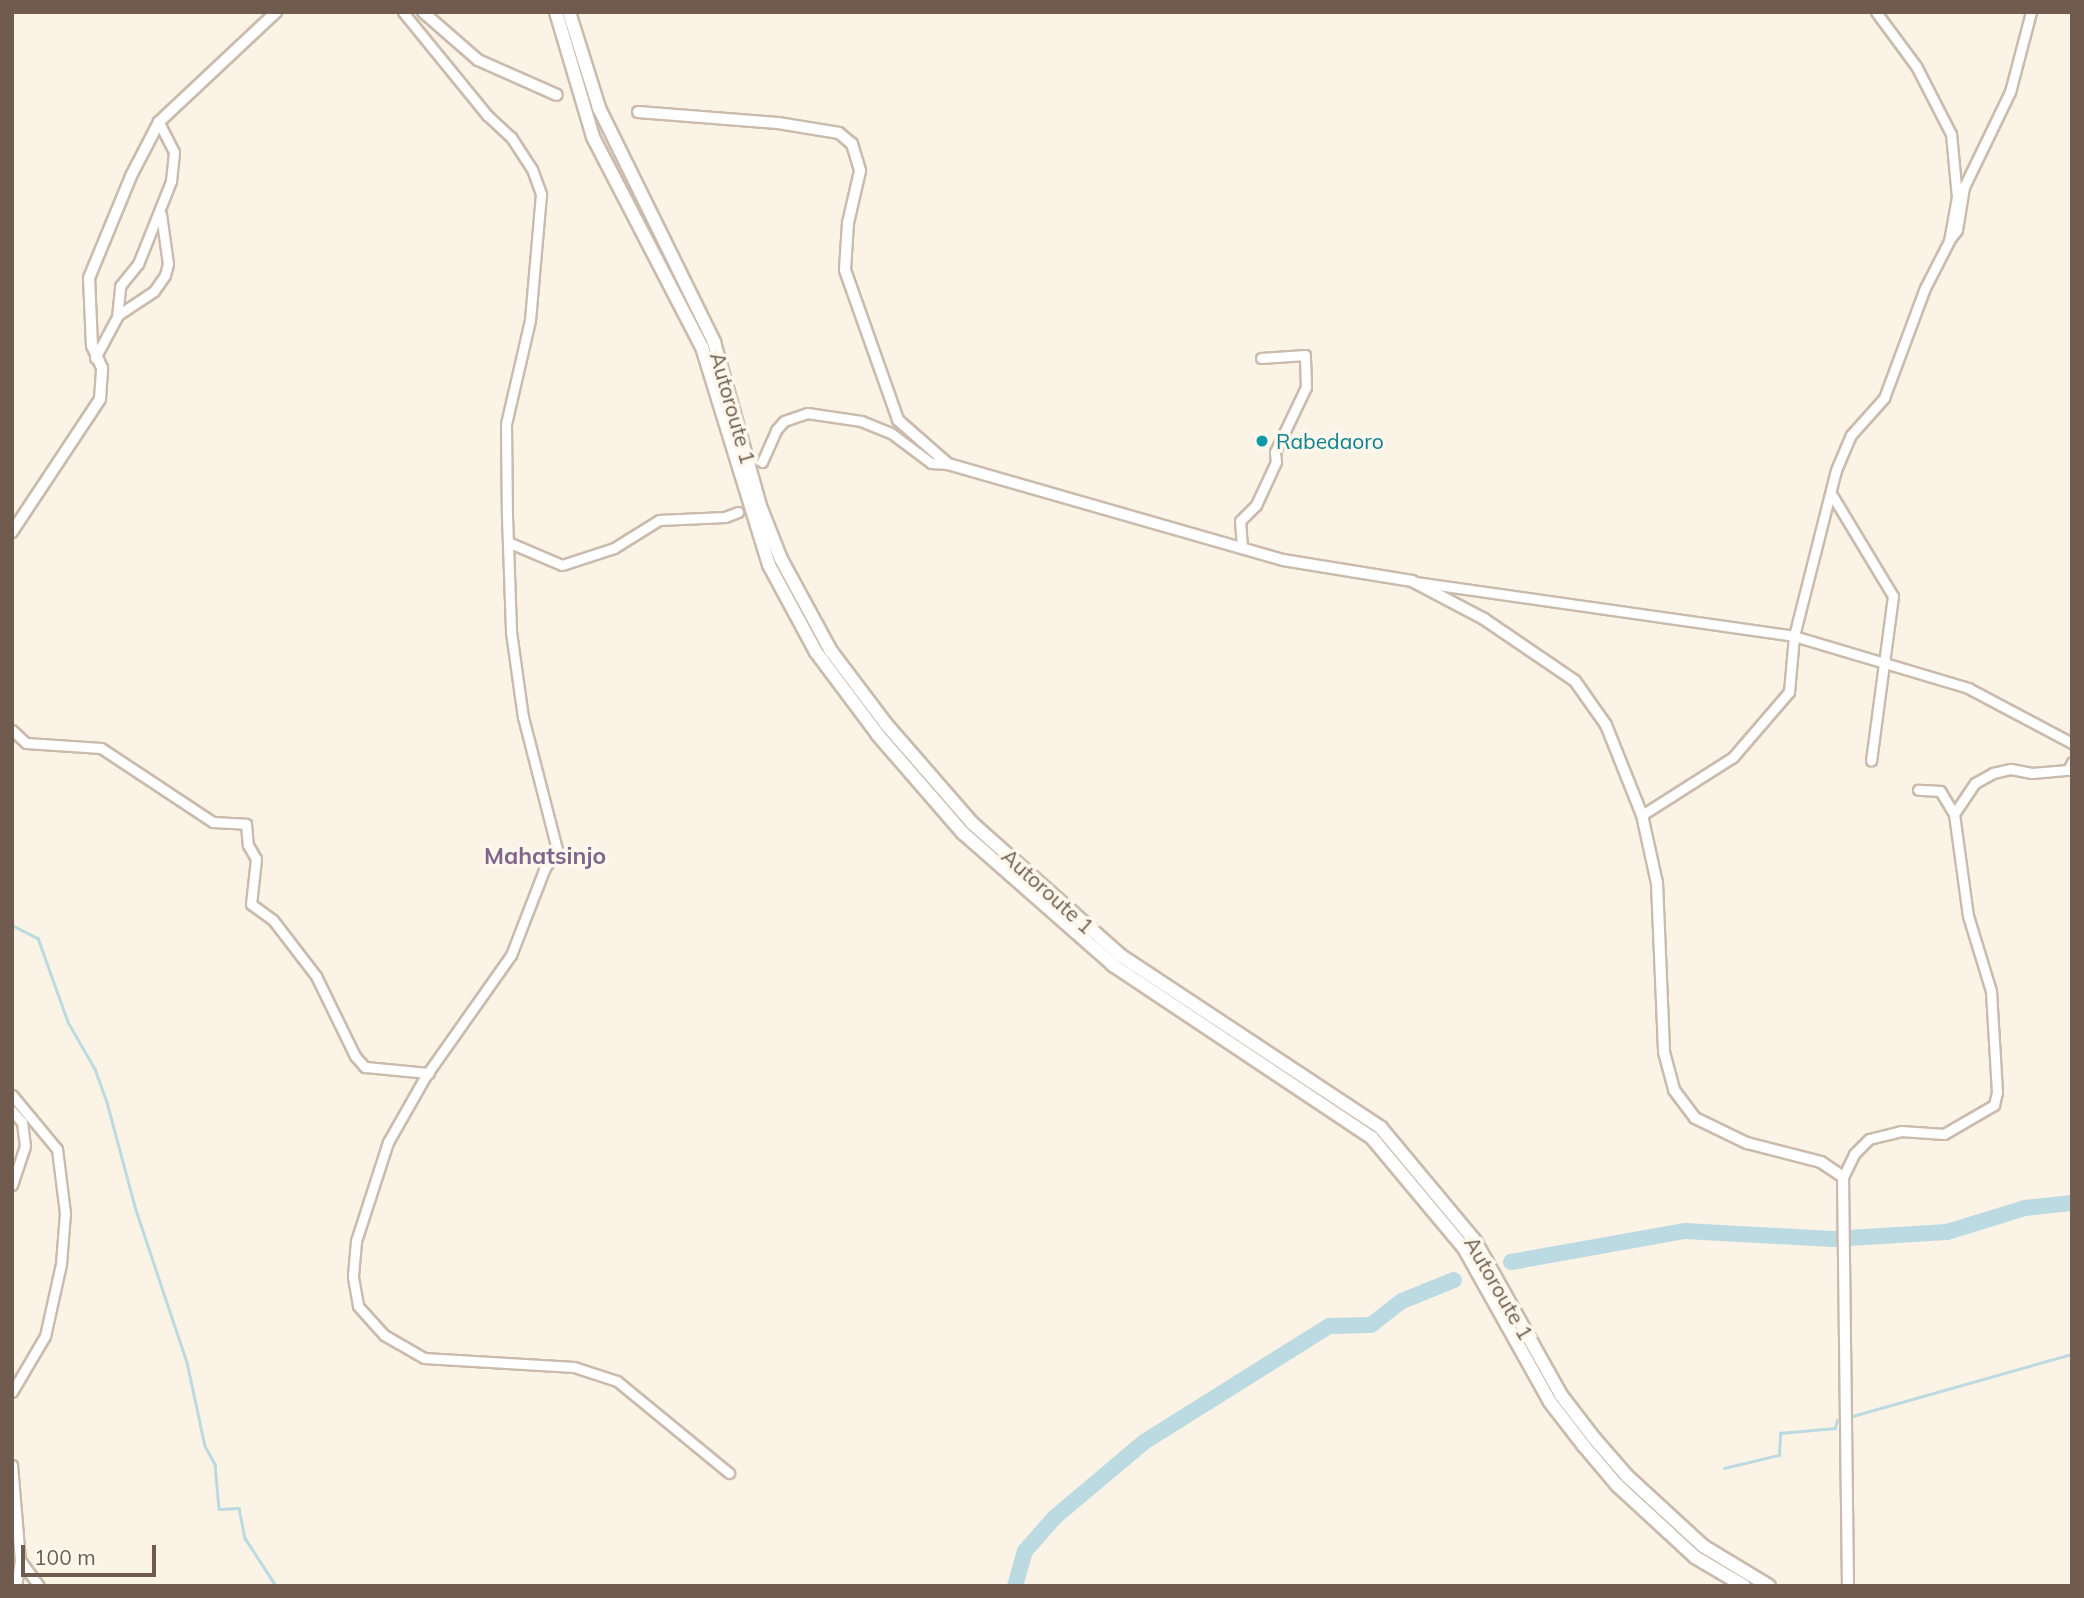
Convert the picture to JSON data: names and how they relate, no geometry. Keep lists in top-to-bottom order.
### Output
{
  "streets": {
    "main road": ["Autoroute 1"]
  },
  "districts": ["Mahatsinjo"],
  "places": ["Rabedaoro"],
  "scale_bar": "100 m"
}
